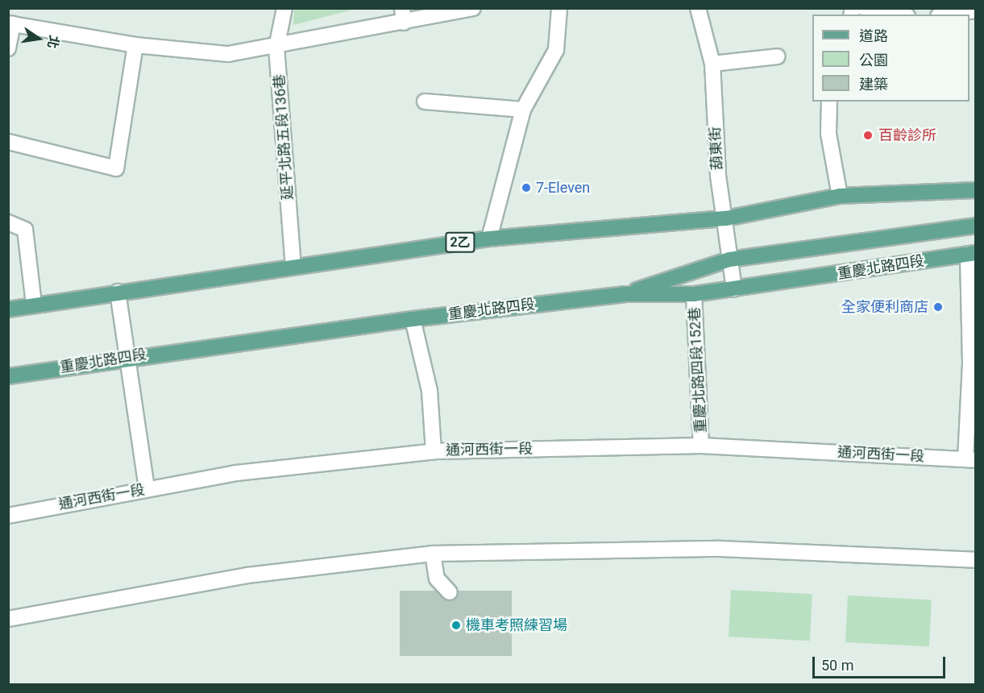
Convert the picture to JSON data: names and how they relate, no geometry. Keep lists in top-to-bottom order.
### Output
{
  "streets": {
    "main road": ["2乙", "重慶北路四段"],
    "street": [
      "延平北路五段136巷",
      "葫東街",
      "重慶北路四段152巷",
      "通河西街一段"
    ]
  },
  "crossings": [
    ["延平北路五段136巷", "2乙"],
    ["葫東街", "2乙"],
    ["葫東街", "重慶北路四段"],
    ["重慶北路四段", "重慶北路四段152巷"],
    ["重慶北路四段152巷", "通河西街一段"]
  ],
  "places": [
    "百齡診所",
    "7-Eleven",
    "全家便利商店",
    "機車考照練習場"
  ],
  "legend": ["道路", "公園", "建築"],
  "scale_bar": "50 m",
  "north": "right"
}
